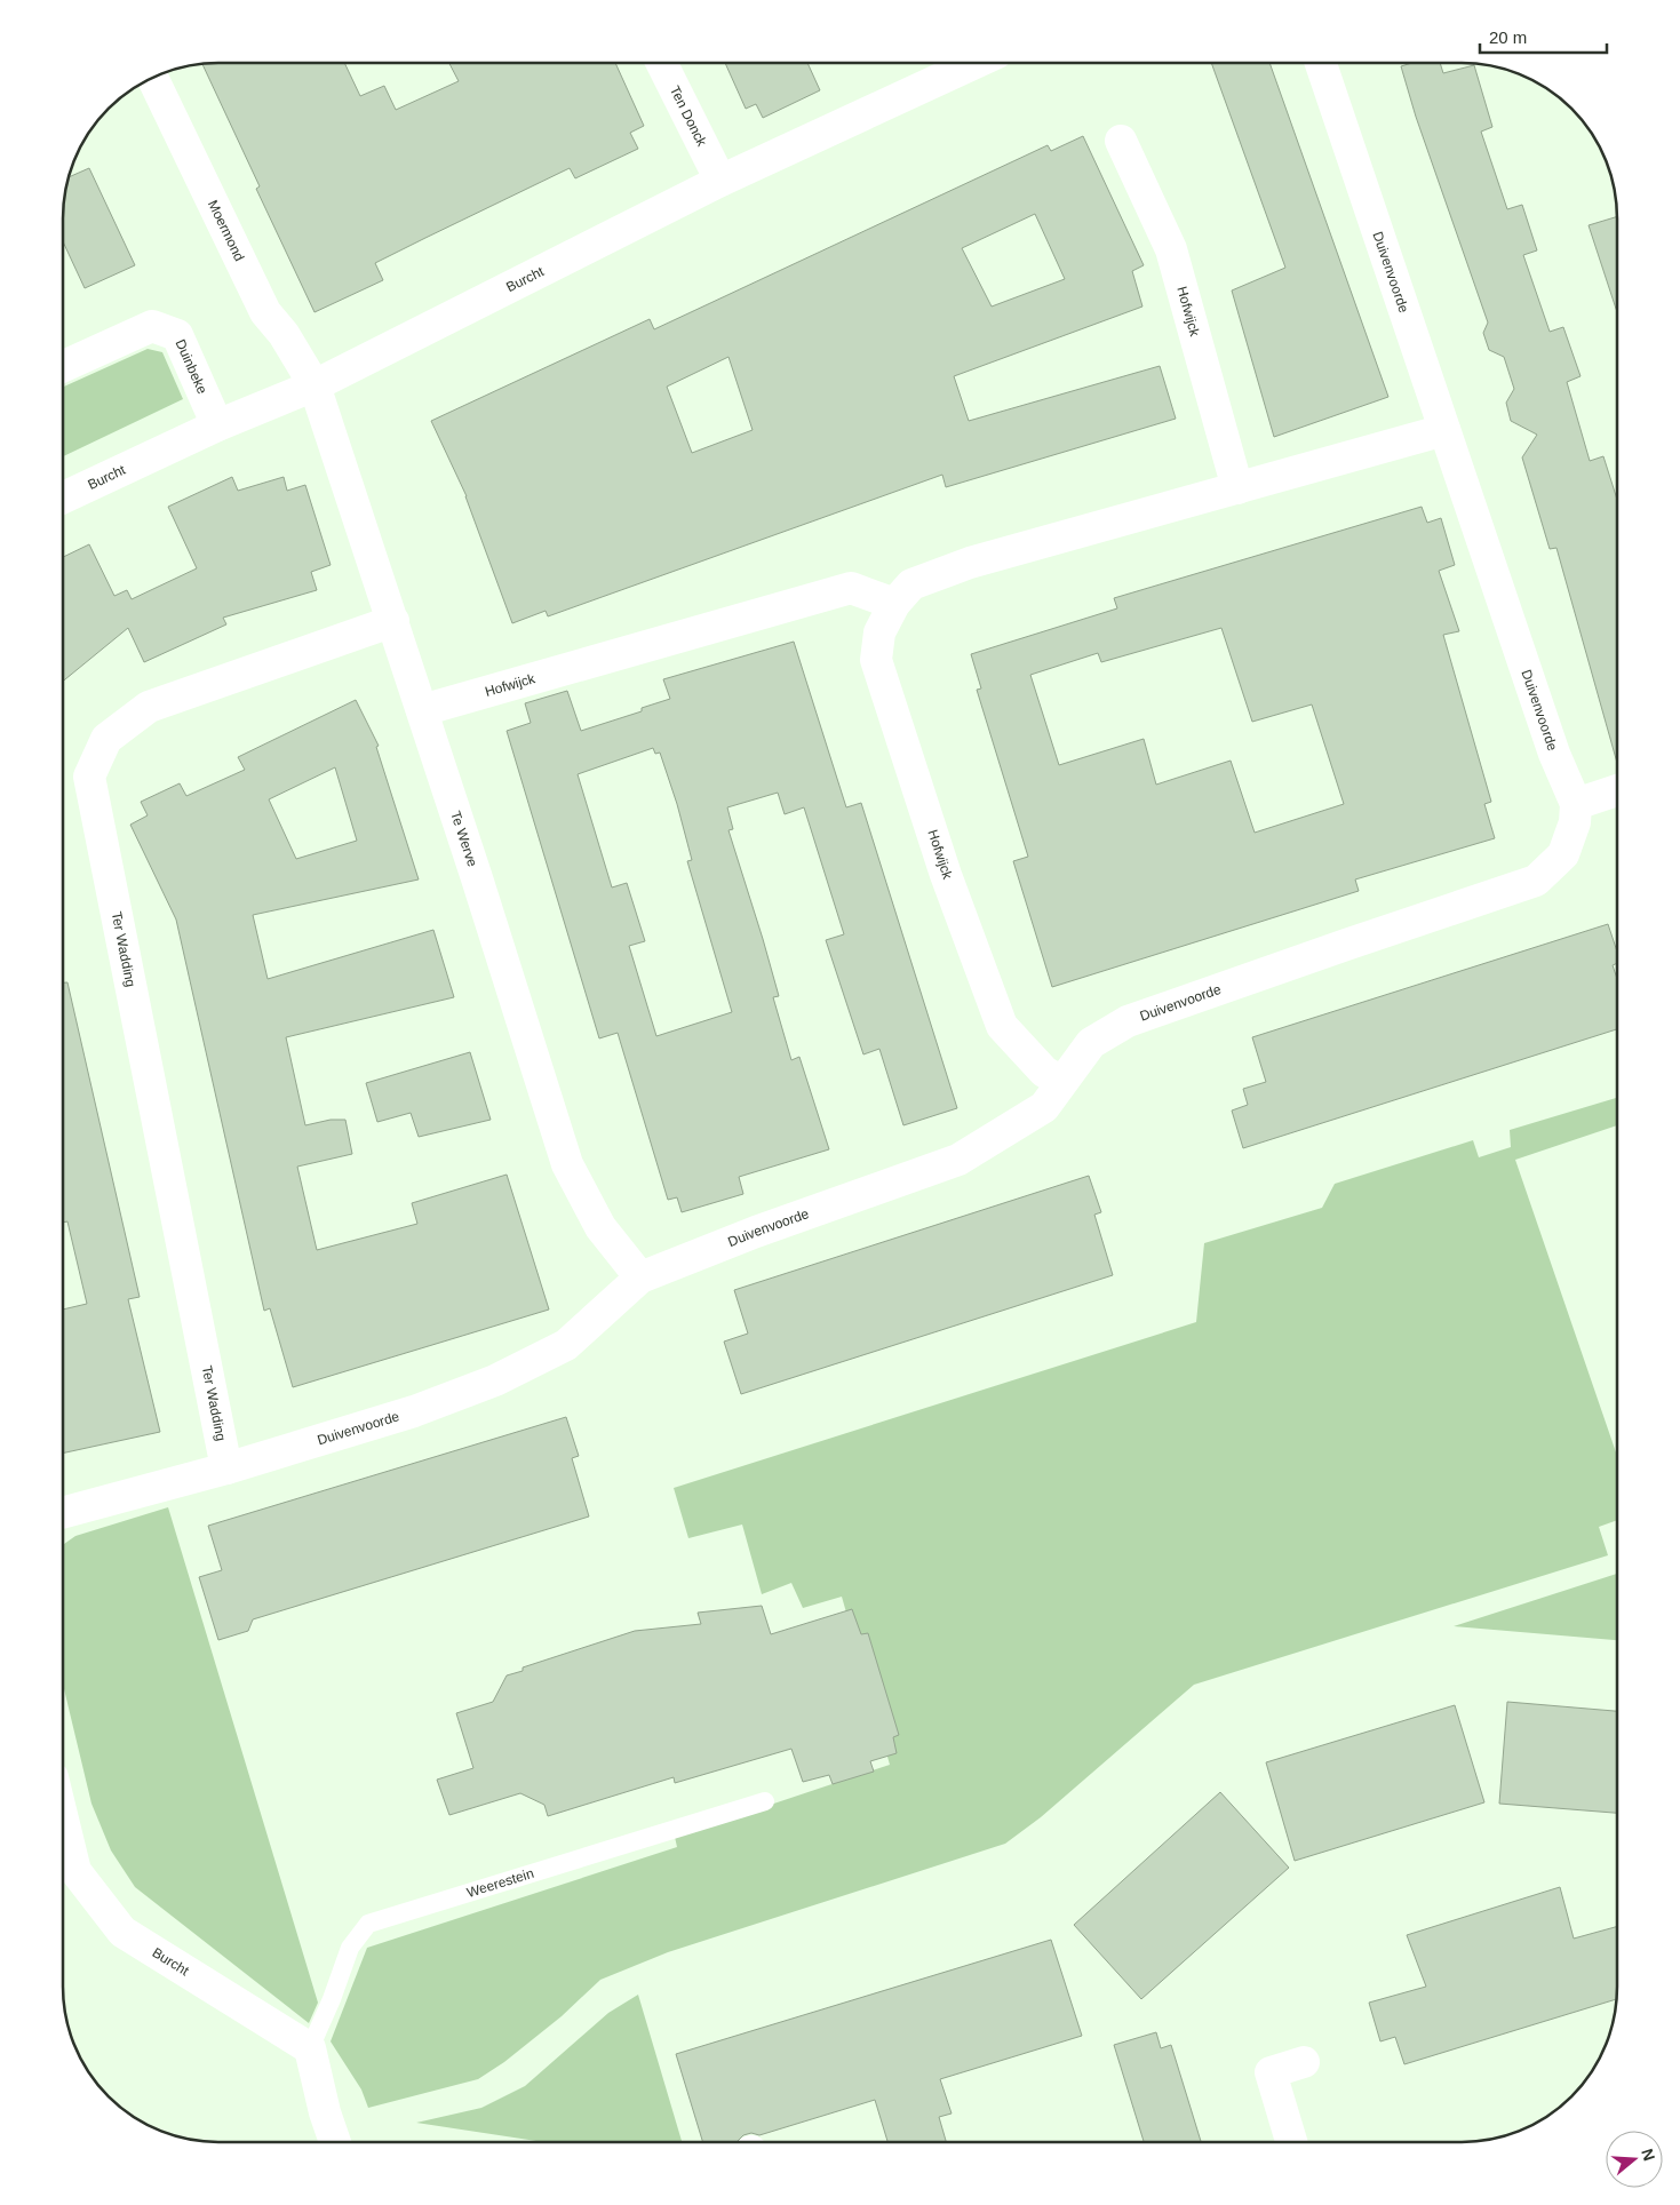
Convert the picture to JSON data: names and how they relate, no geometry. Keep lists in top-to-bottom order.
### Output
{
  "streets": {
    "street": [
      "Ten Donck",
      "Moermond",
      "Duivenvoorde",
      "Burcht",
      "Hofwijck",
      "Duinbeke",
      "Te Werve",
      "Ter Wadding"
    ],
    "lane": ["Weerestein"]
  },
  "crossings": [
    ["Ten Donck", "Burcht"],
    ["Moermond", "Burcht"],
    ["Moermond", "Te Werve"],
    ["Duivenvoorde", "Hofwijck"],
    ["Duivenvoorde", "Te Werve"],
    ["Duivenvoorde", "Ter Wadding"],
    ["Burcht", "Duinbeke"],
    ["Burcht", "Te Werve"],
    ["Burcht", "Weerestein"],
    ["Hofwijck", "Te Werve"],
    ["Te Werve", "Ter Wadding"]
  ],
  "scale_bar": "20 m",
  "north": "right"
}
